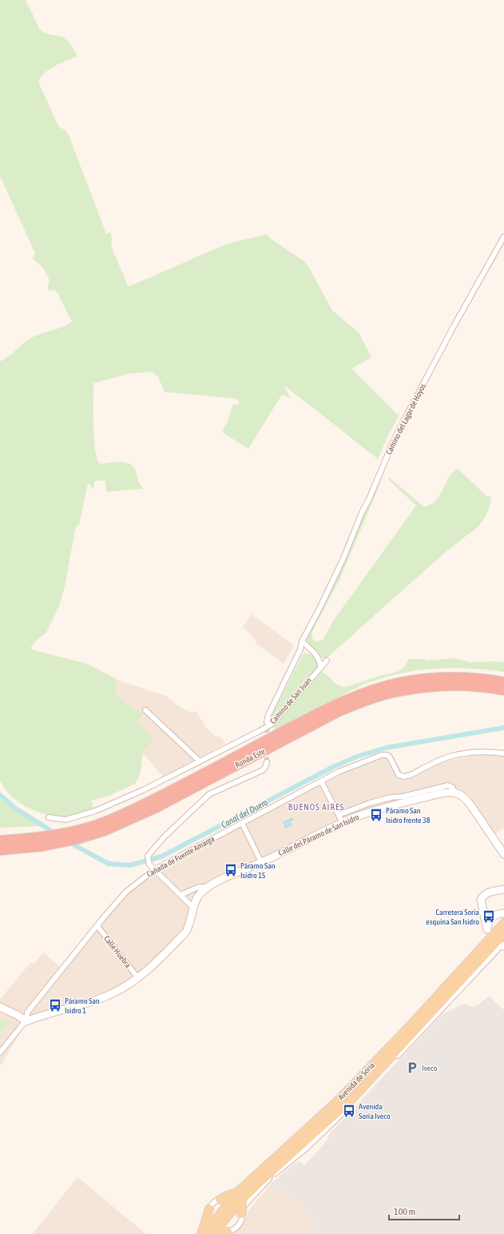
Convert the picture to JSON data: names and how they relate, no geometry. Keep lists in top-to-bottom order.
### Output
{
  "streets": {
    "highway": ["Ronda Este"],
    "main road": ["Avenida de Soria"],
    "street": [
      "Camino del Lagar de Hoyos",
      "Camino de San Juan",
      "Calle del Páramo de San Isidro",
      "Cañada de Fuente Amarga",
      "Calle Huebra"
    ]
  },
  "crossings": [
    ["Calle del Páramo de San Isidro", "Cañada de Fuente Amarga"],
    ["Calle del Páramo de San Isidro", "Calle Huebra"],
    ["Cañada de Fuente Amarga", "Calle Huebra"]
  ],
  "districts": ["BUENOS AIRES"],
  "water": ["Canal del Duero"],
  "places": {
    "bus stop": [
      "Páramo San Isidro frente 38",
      "Páramo San Isidro 15",
      "Carretera Soria esquina San Isidro",
      "Páramo San Isidro 1",
      "Avenida Soria Iveco"
    ],
    "parking": ["Iveco"]
  },
  "scale_bar": "100 m"
}
